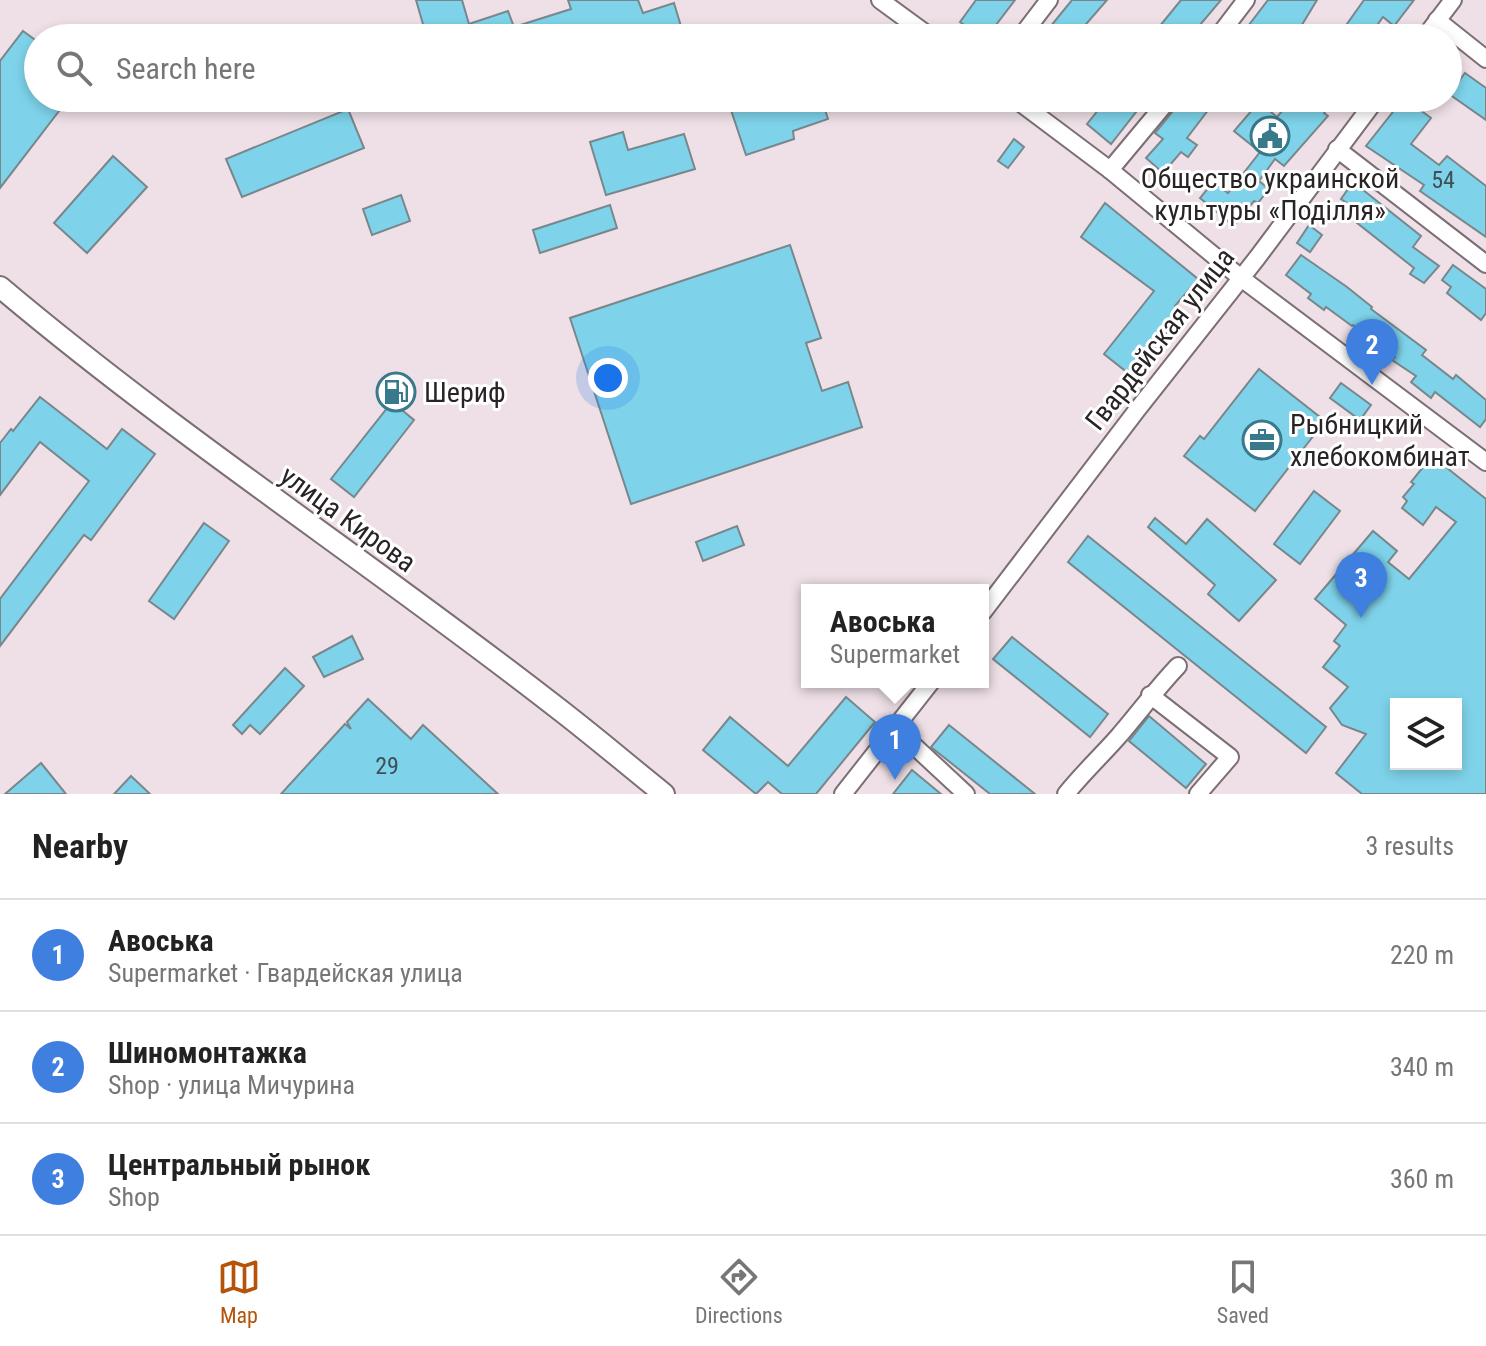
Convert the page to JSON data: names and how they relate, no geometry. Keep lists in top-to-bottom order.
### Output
{
  "streets": {
    "main road": ["улица Кирова"],
    "street": ["Гвардейская улица"]
  },
  "places": {
    "public building": ["Общество украинской культуры «Поділля»"],
    "fuel station": ["Шериф"],
    "office": ["Рыбницкий хлебокомбинат"]
  },
  "house_numbers": ["54", "29"],
  "page": {
    "search": "Search here",
    "pins": ["2", "3", "1"],
    "popup": ["Авоська", "Supermarket"],
    "heading": ["Nearby", "3 results"],
    "list": [
      {
        "mark": "1",
        "name": "Авоська",
        "note": "Supermarket · Гвардейская улица",
        "value": "220 m"
      },
      {
        "mark": "2",
        "name": "Шиномонтажка",
        "note": "Shop · улица Мичурина",
        "value": "340 m"
      },
      {
        "mark": "3",
        "name": "Центральный рынок",
        "note": "Shop",
        "value": "360 m"
      }
    ],
    "nav": ["Map", "Directions", "Saved"]
  }
}
